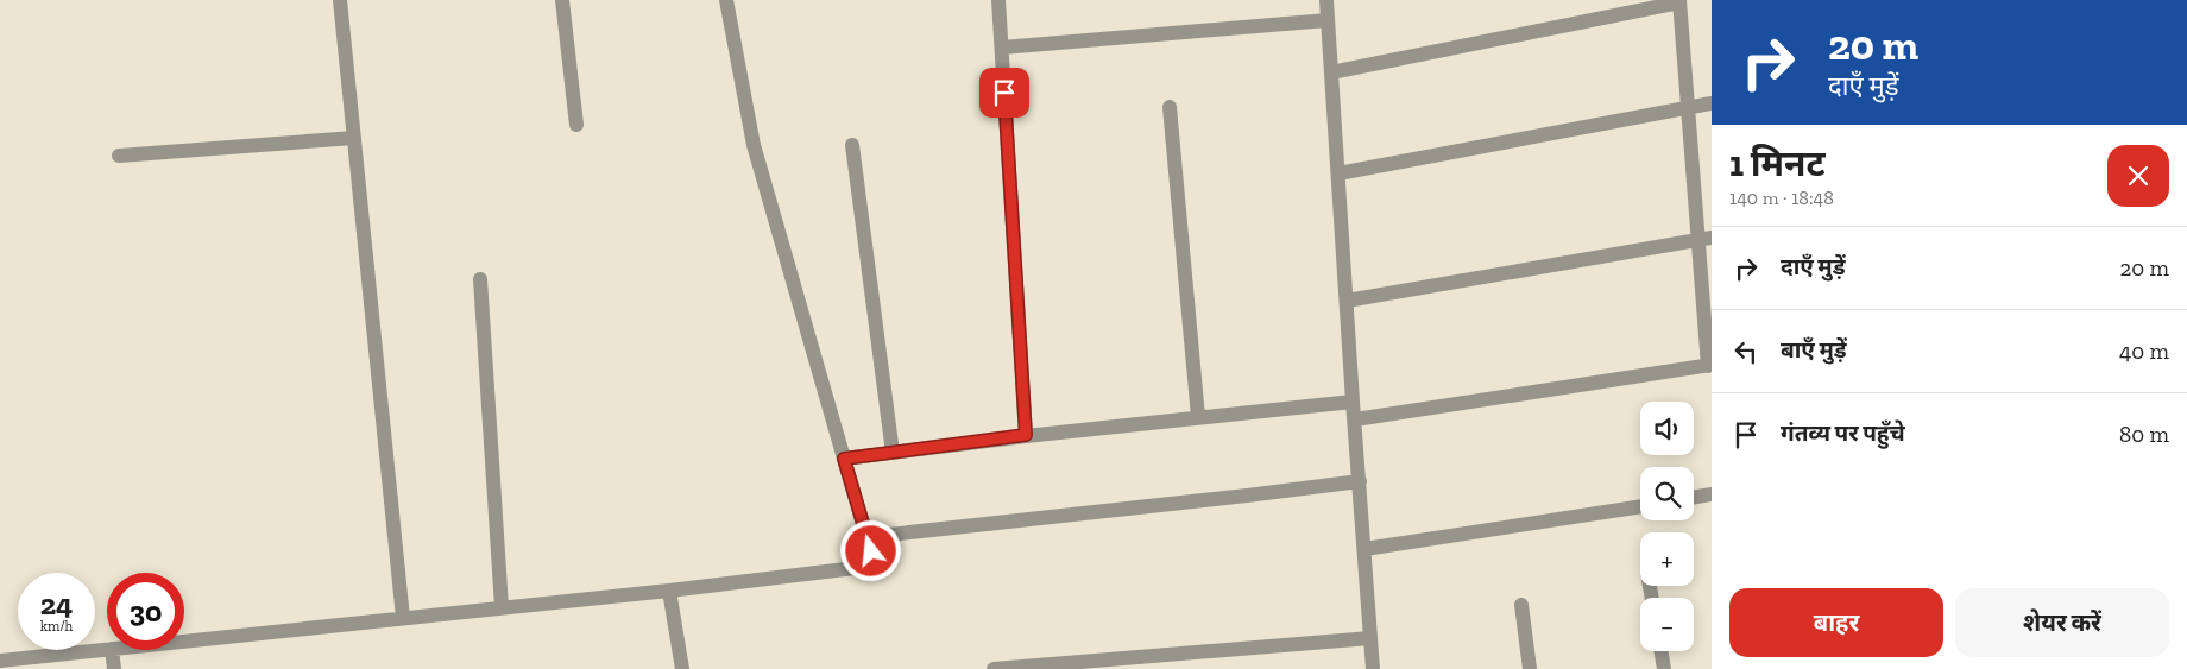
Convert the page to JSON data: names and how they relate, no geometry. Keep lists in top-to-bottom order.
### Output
{
  "page": {
    "turn": ["20 m", "दाएँ मुड़ें"],
    "heading": ["1 मिनट", "140 m · 18:48"],
    "list": [
      {
        "name": "दाएँ मुड़ें",
        "value": "20 m"
      },
      {
        "name": "बाएँ मुड़ें",
        "value": "40 m"
      },
      {
        "name": "गंतव्य पर पहुँचे",
        "value": "80 m"
      }
    ],
    "map_buttons": ["+", "−"],
    "speed": "24 km/h",
    "limit": "30",
    "buttons": ["बाहर", "शेयर करें"]
  }
}
